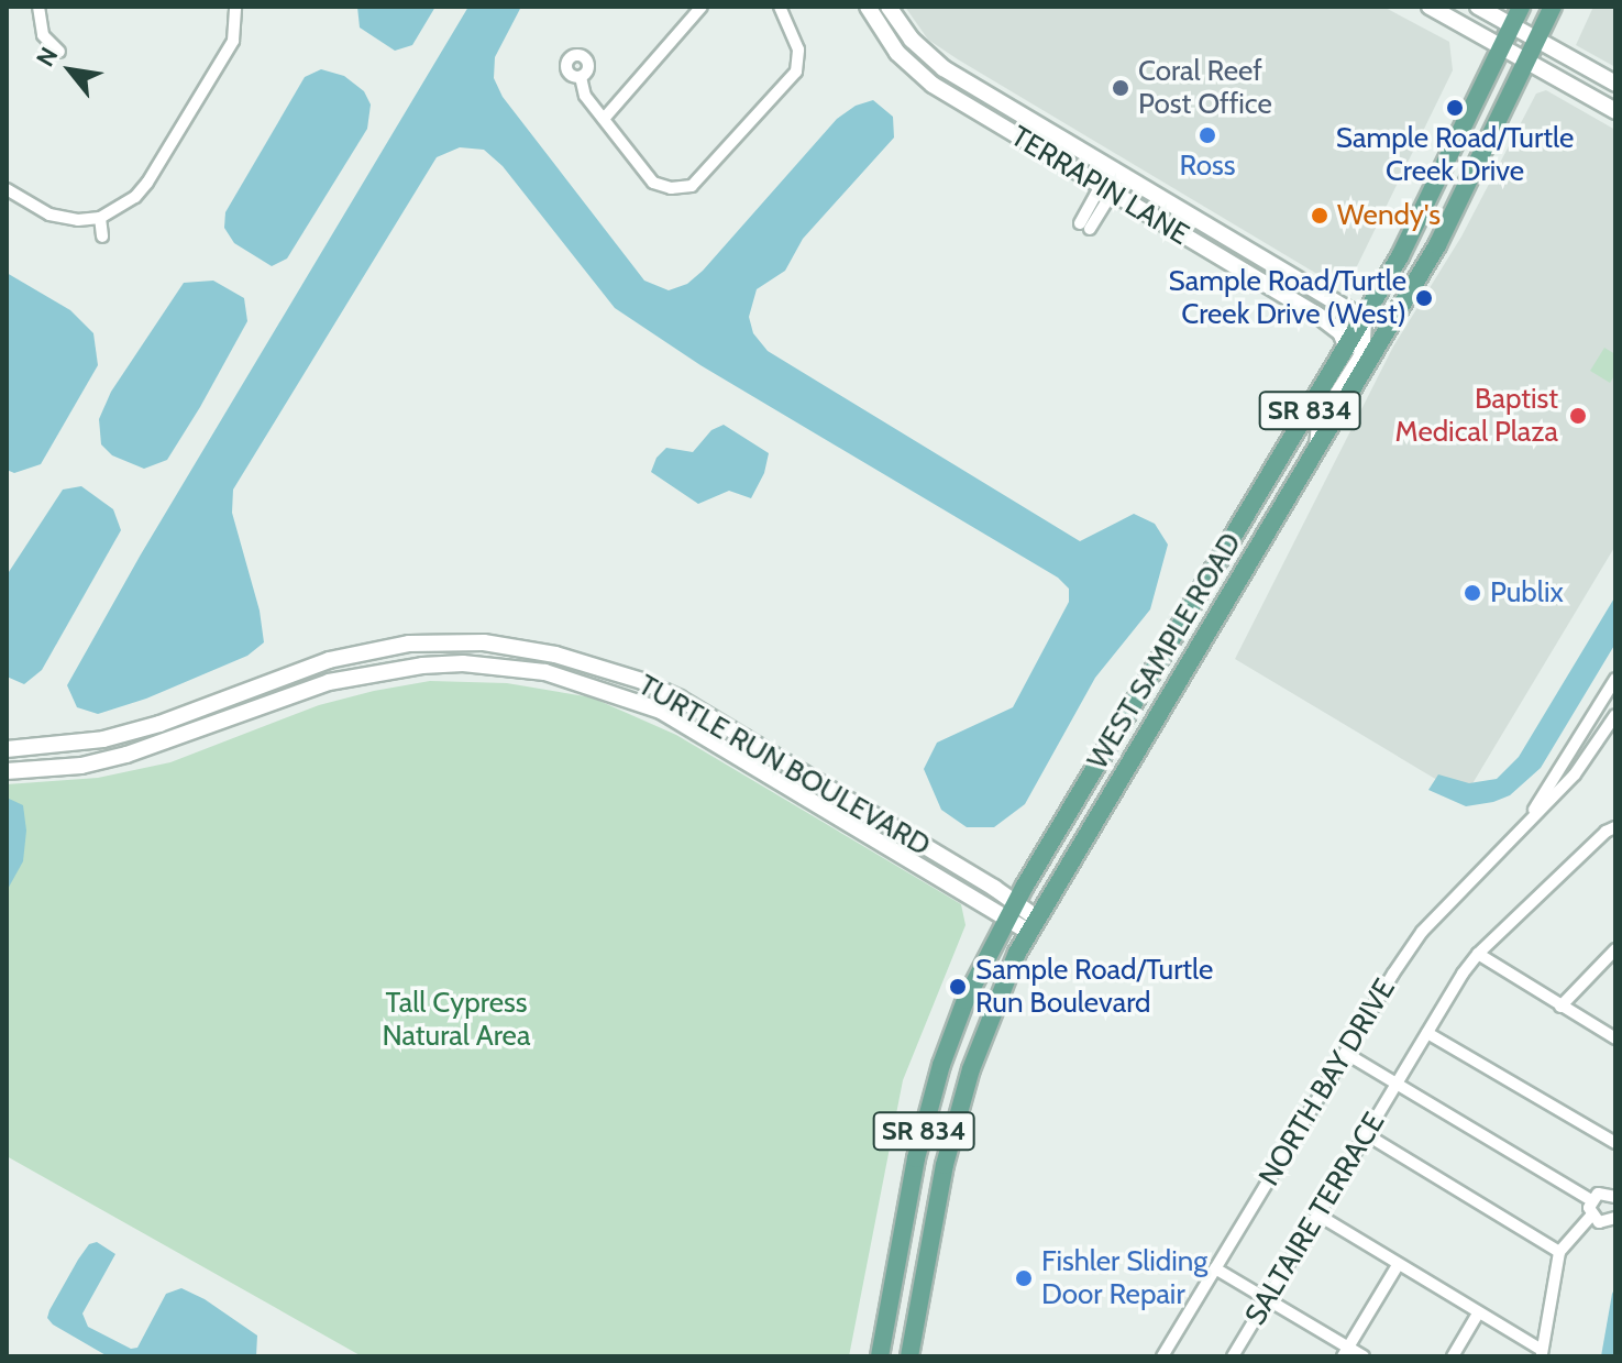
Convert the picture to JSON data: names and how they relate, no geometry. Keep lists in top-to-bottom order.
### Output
{
  "streets": {
    "main road": ["SR 834", "WEST SAMPLE ROAD"],
    "street": [
      "TERRAPIN LANE",
      "TURTLE RUN BOULEVARD",
      "NORTH BAY DRIVE",
      "SALTAIRE TERRACE"
    ]
  },
  "crossings": [
    ["TERRAPIN LANE", "WEST SAMPLE ROAD"],
    ["WEST SAMPLE ROAD", "TURTLE RUN BOULEVARD"]
  ],
  "parks": ["Tall Cypress Natural Area"],
  "places": [
    "Coral Reef Post Office",
    "Sample Road/Turtle Creek Drive",
    "Ross",
    "Wendy's",
    "Sample Road/Turtle Creek Drive (West)",
    "Baptist Medical Plaza",
    "Publix",
    "Sample Road/Turtle Run Boulevard",
    "Fishler Sliding Door Repair"
  ],
  "north": "top left"
}
